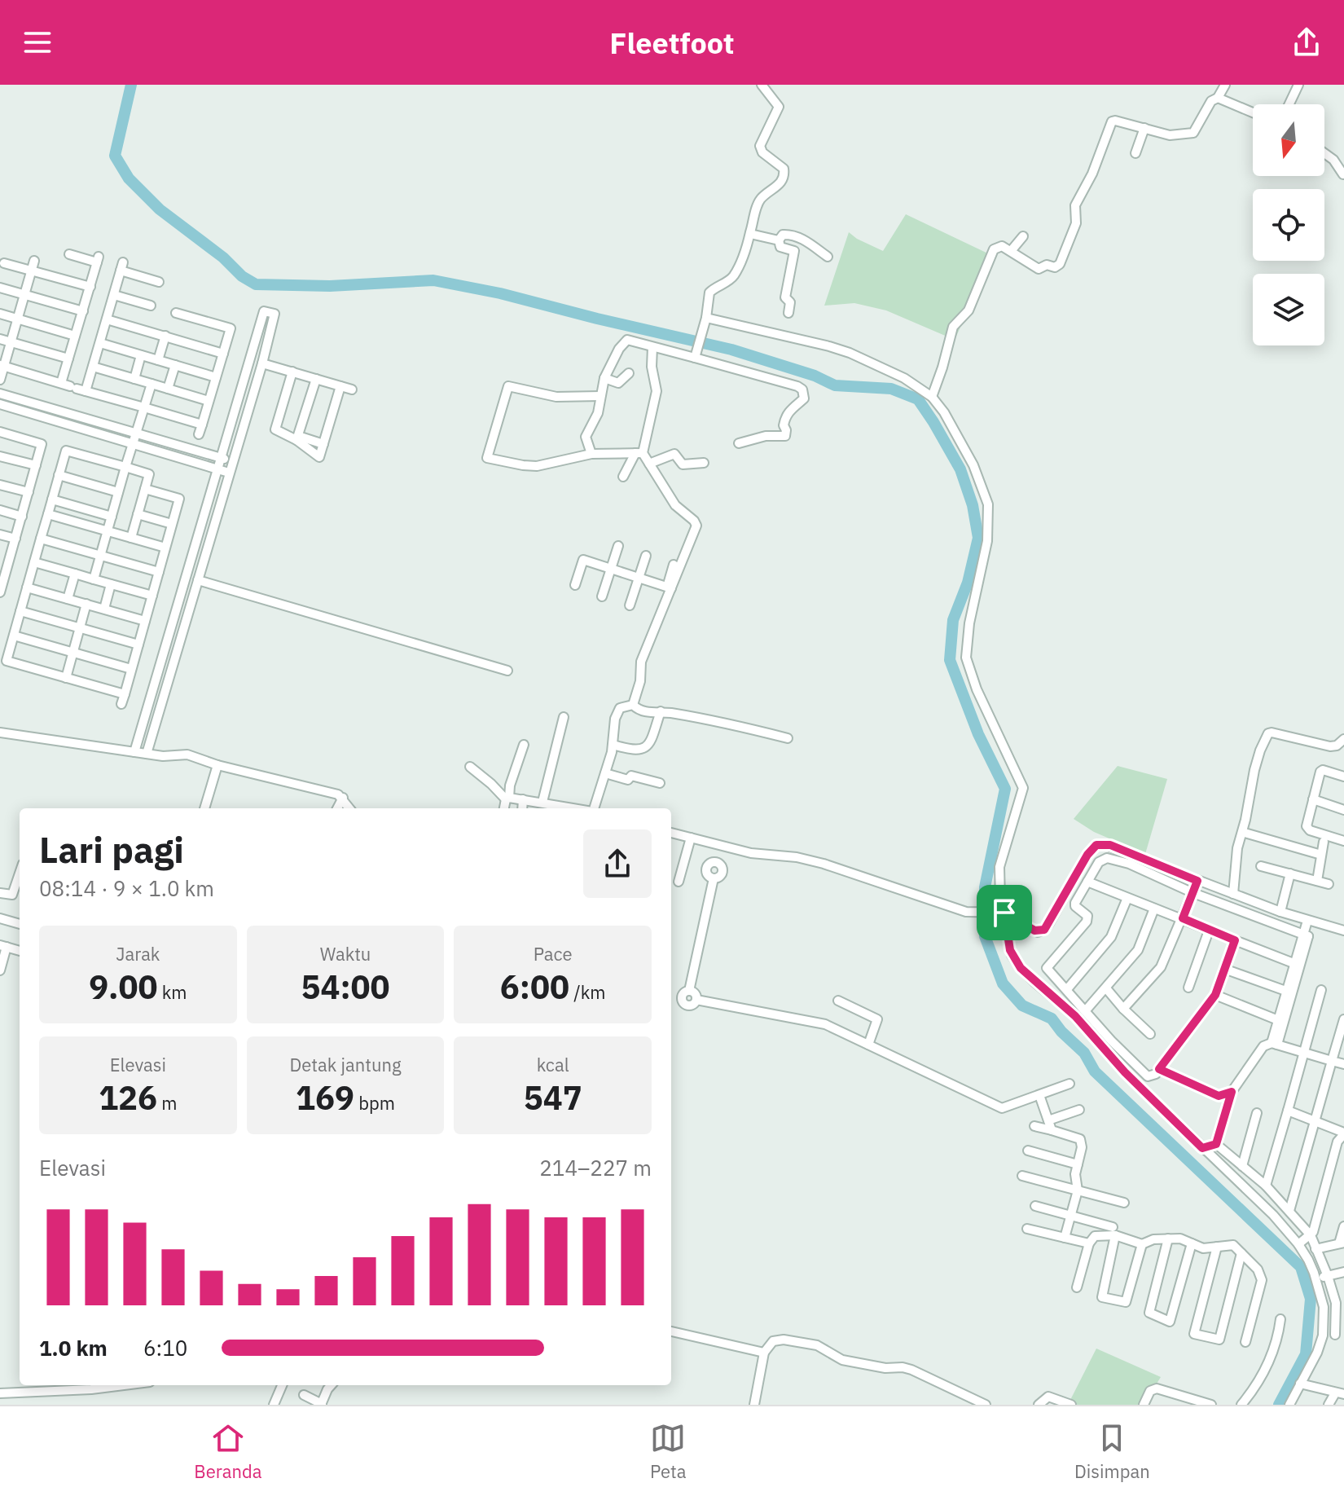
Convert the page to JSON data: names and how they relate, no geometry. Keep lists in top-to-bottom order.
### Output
{
  "north": "bottom",
  "page": {
    "header": "Fleetfoot",
    "heading": ["Lari pagi", "08:14 · 9 × 1.0 km"],
    "stats": [
      ["Jarak", "9.00 km"],
      ["Waktu", "54:00"],
      ["Pace", "6:00 /km"],
      ["Elevasi", "126 m"],
      ["Detak jantung", "169 bpm"],
      ["kcal", "547"]
    ],
    "chart": ["Elevasi", "214–227 m"],
    "list": [
      {
        "name": "1.0 km",
        "note": "6:10"
      }
    ],
    "tabs": ["Beranda", "Peta", "Disimpan"]
  }
}
